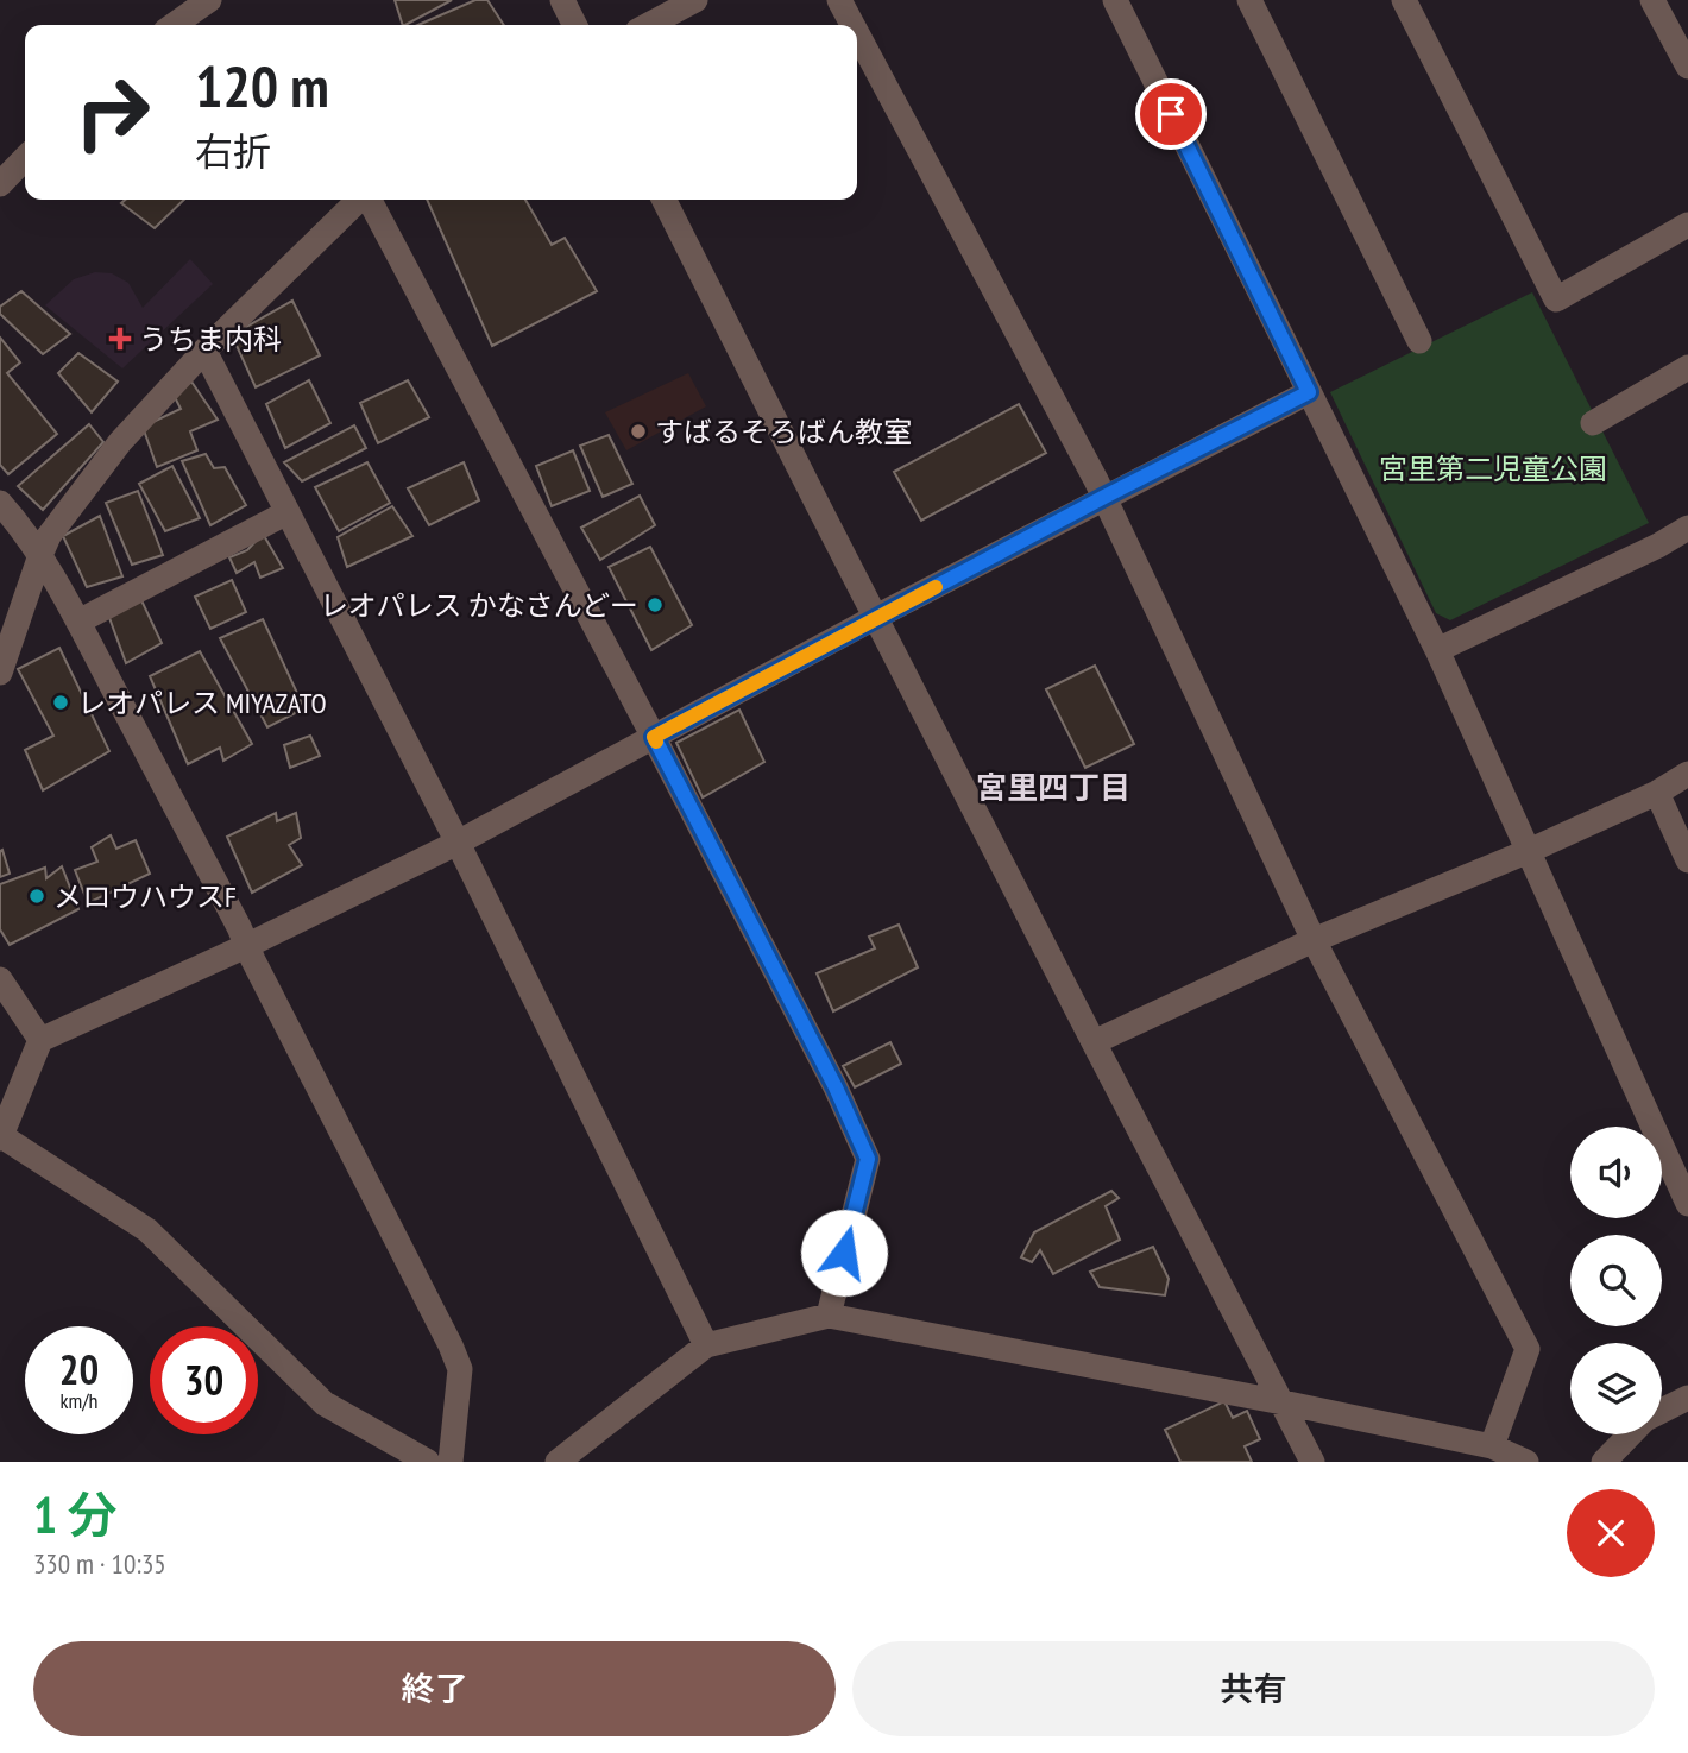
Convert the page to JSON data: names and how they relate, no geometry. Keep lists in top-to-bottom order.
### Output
{
  "districts": ["宮里四丁目"],
  "parks": ["宮里第二児童公園"],
  "places": {
    "health": ["うちま内科"],
    "other": [
      "すばるそろばん教室",
      "レオパレス かなさんどー",
      "レオパレス MIYAZATO",
      "メロウハウスF"
    ]
  },
  "page": {
    "turn": ["120 m", "右折"],
    "speed": "20 km/h",
    "limit": "30",
    "heading": ["1 分", "330 m · 10:35"],
    "buttons": ["終了", "共有"]
  }
}
